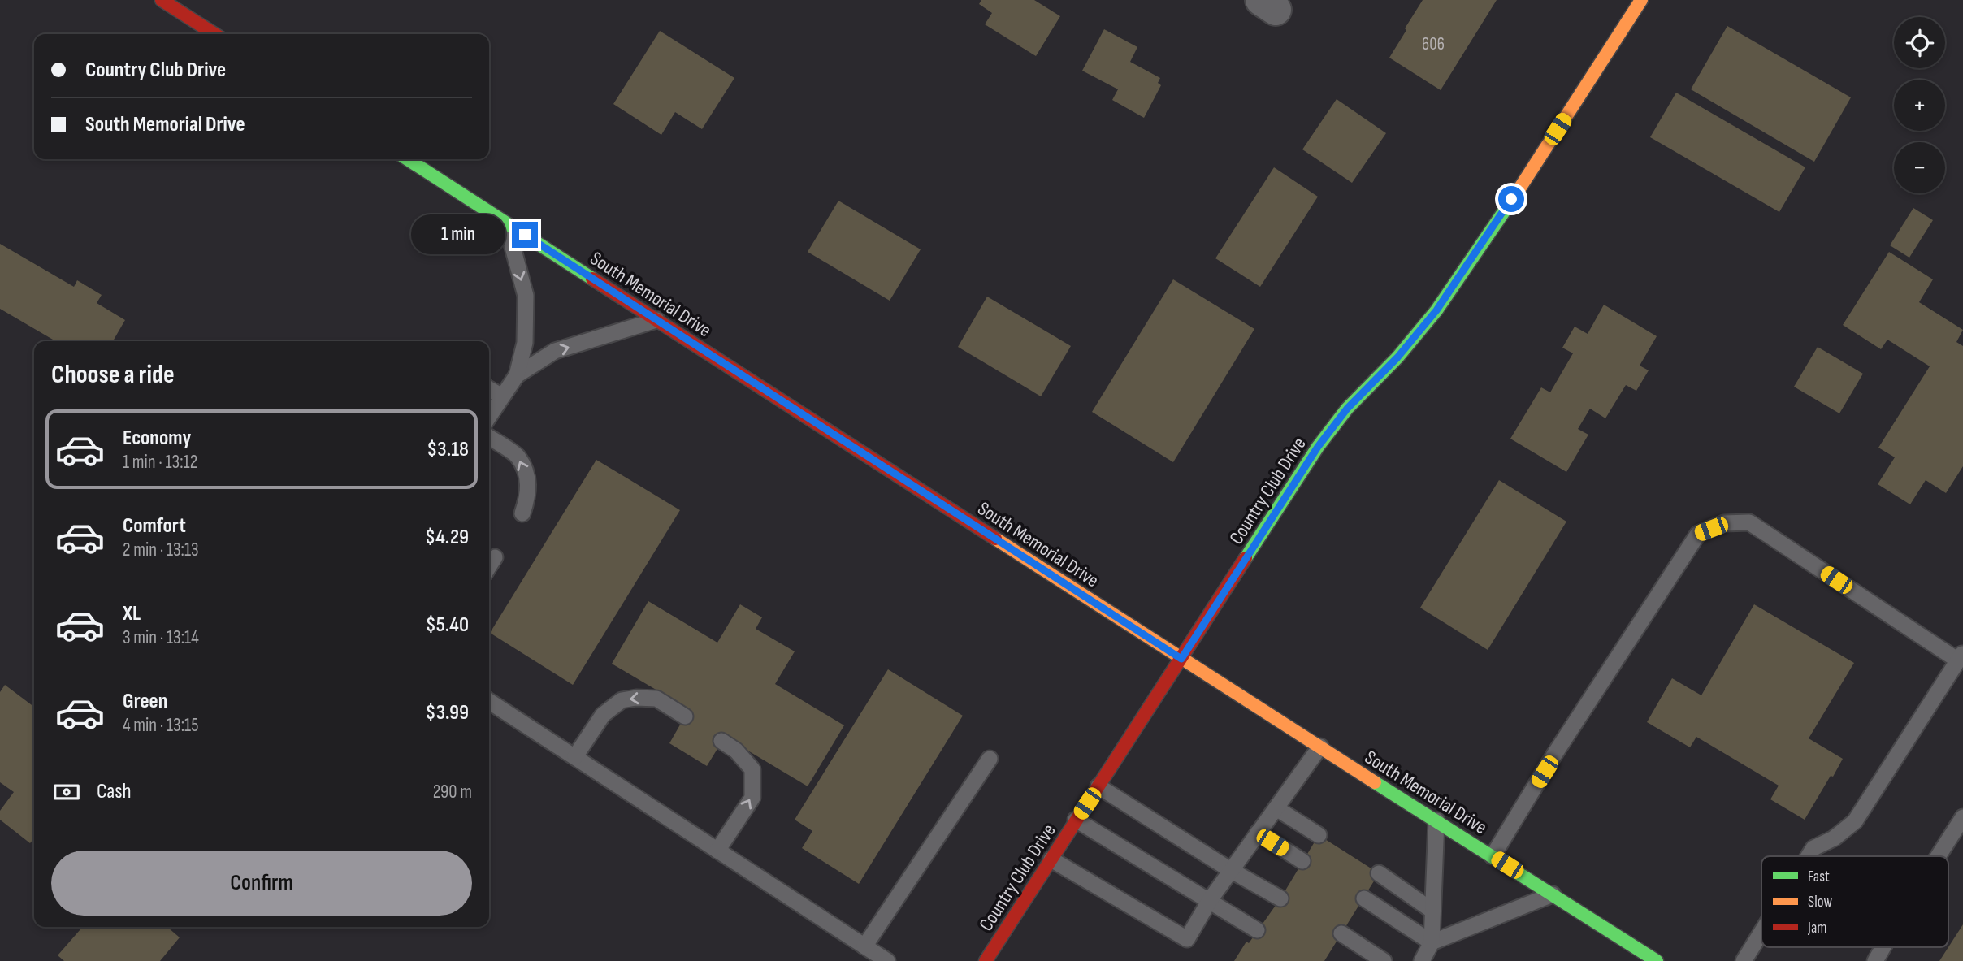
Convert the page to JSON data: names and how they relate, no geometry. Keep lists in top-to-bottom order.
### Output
{
  "streets": {
    "main road": ["South Memorial Drive", "Country Club Drive"]
  },
  "crossings": [
    ["South Memorial Drive", "Country Club Drive"]
  ],
  "house_numbers": ["606"],
  "legend": ["Fast", "Slow", "Jam"],
  "page": {
    "map_buttons": ["+", "−"],
    "banner": ["Country Club Drive", "South Memorial Drive"],
    "bubble": "1 min",
    "heading": "Choose a ride",
    "list": [
      {
        "name": "Economy",
        "note": "1 min · 13:12",
        "value": "$3.18"
      },
      {
        "name": "Comfort",
        "note": "2 min · 13:13",
        "value": "$4.29"
      },
      {
        "name": "XL",
        "note": "3 min · 13:14",
        "value": "$5.40"
      },
      {
        "name": "Green",
        "note": "4 min · 13:15",
        "value": "$3.99"
      }
    ],
    "pay": ["Cash", "290 m"],
    "buttons": "Confirm"
  }
}
